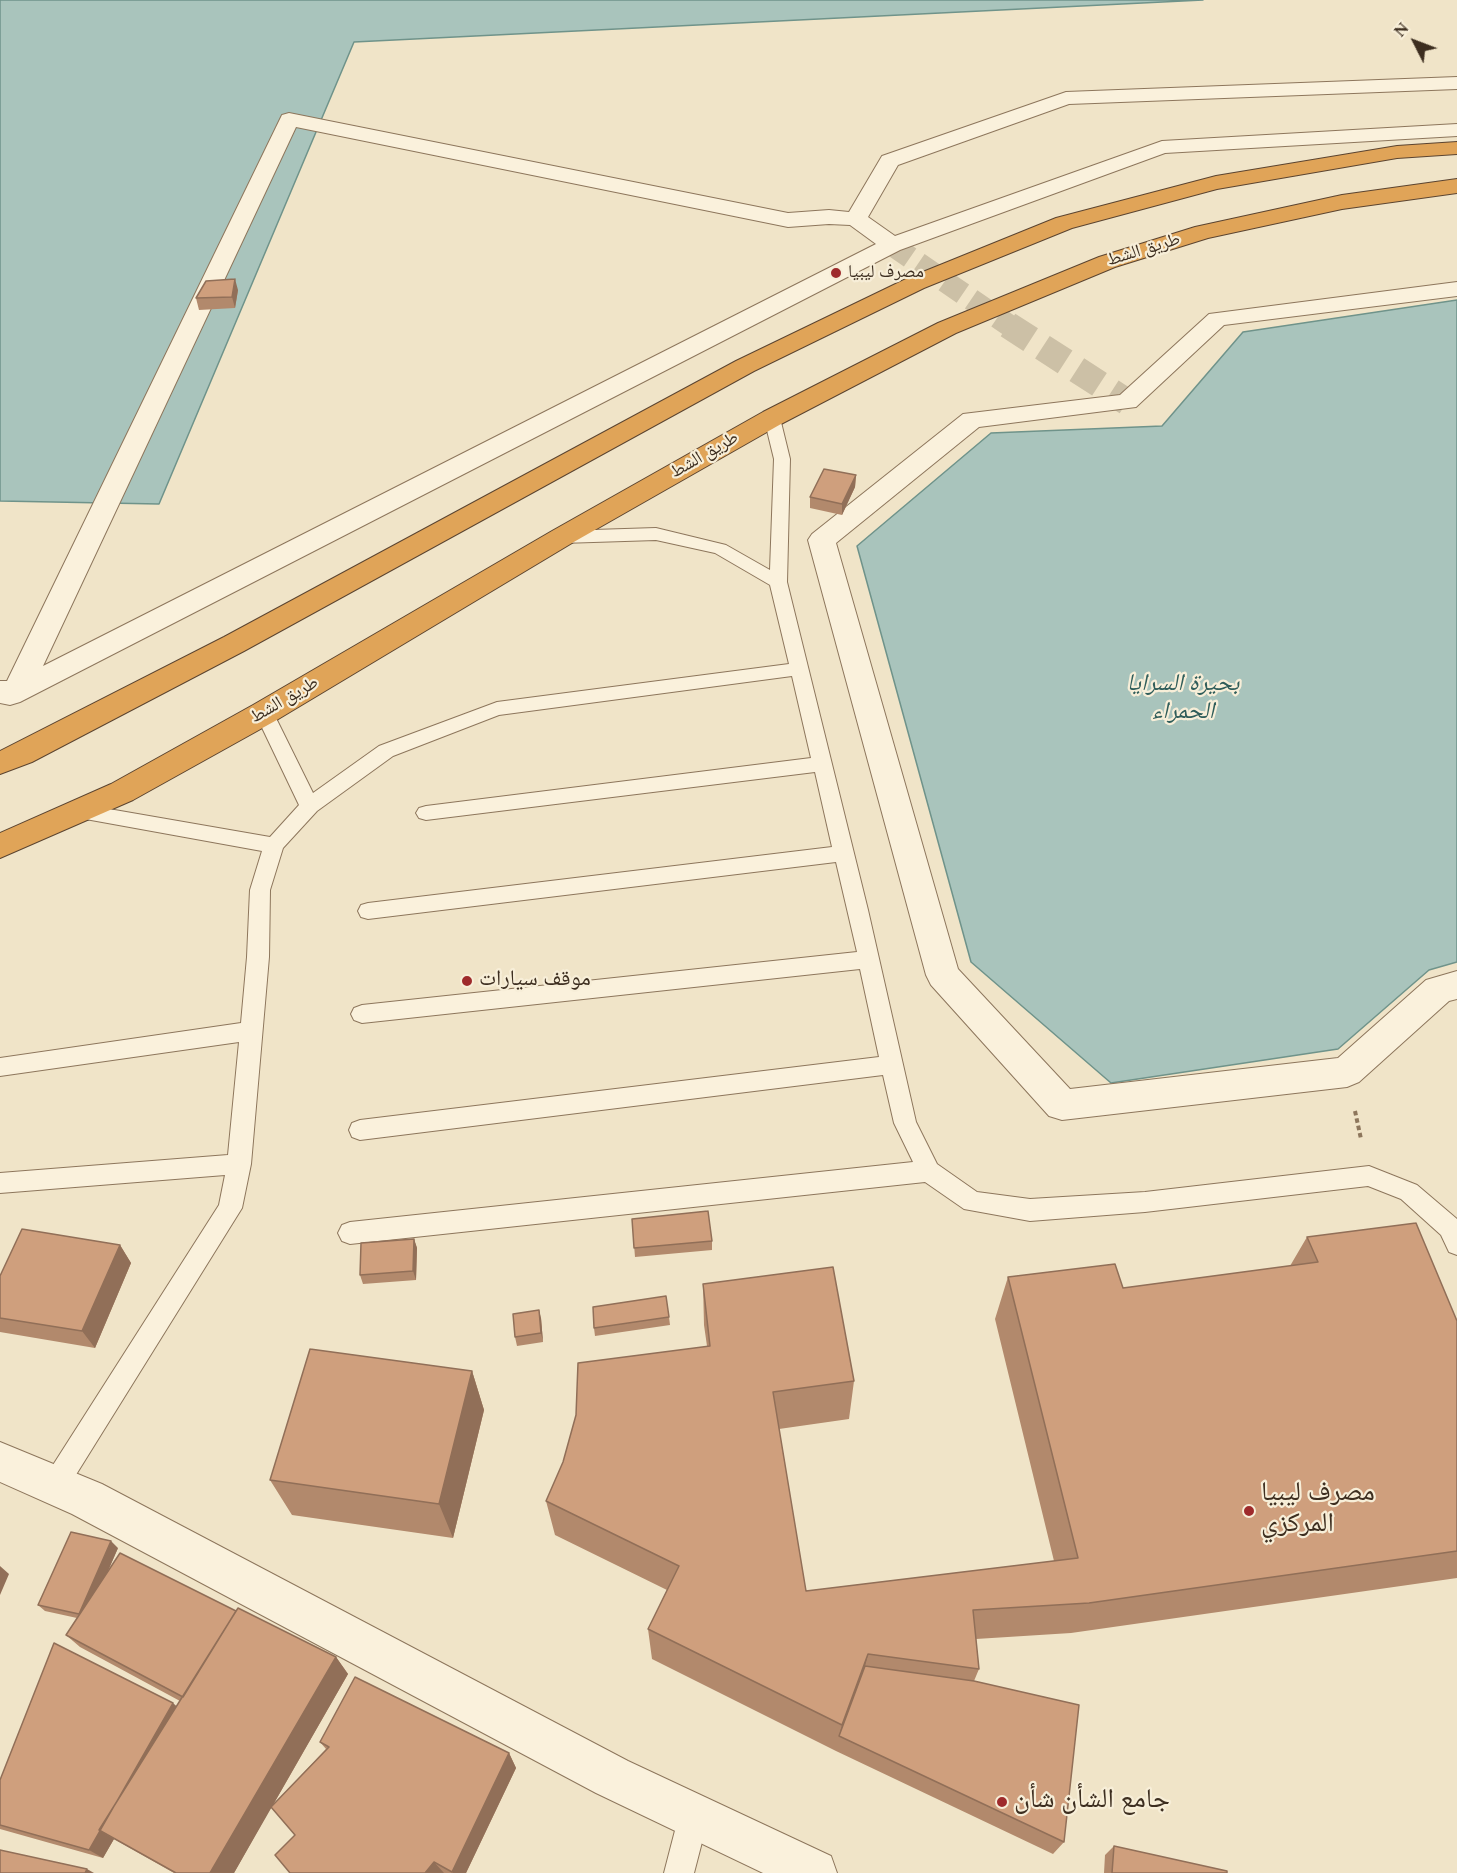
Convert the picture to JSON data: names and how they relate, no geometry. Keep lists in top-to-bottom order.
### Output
{
  "streets": {
    "highway": ["طريق الشط"]
  },
  "water": ["بحيرة السرايا الحمراء"],
  "places": [
    "مصرف ليبيا",
    "موقف سيارات",
    "مصرف ليبيا المركزي",
    "جامع الشأن شأن"
  ],
  "north": "top left"
}
